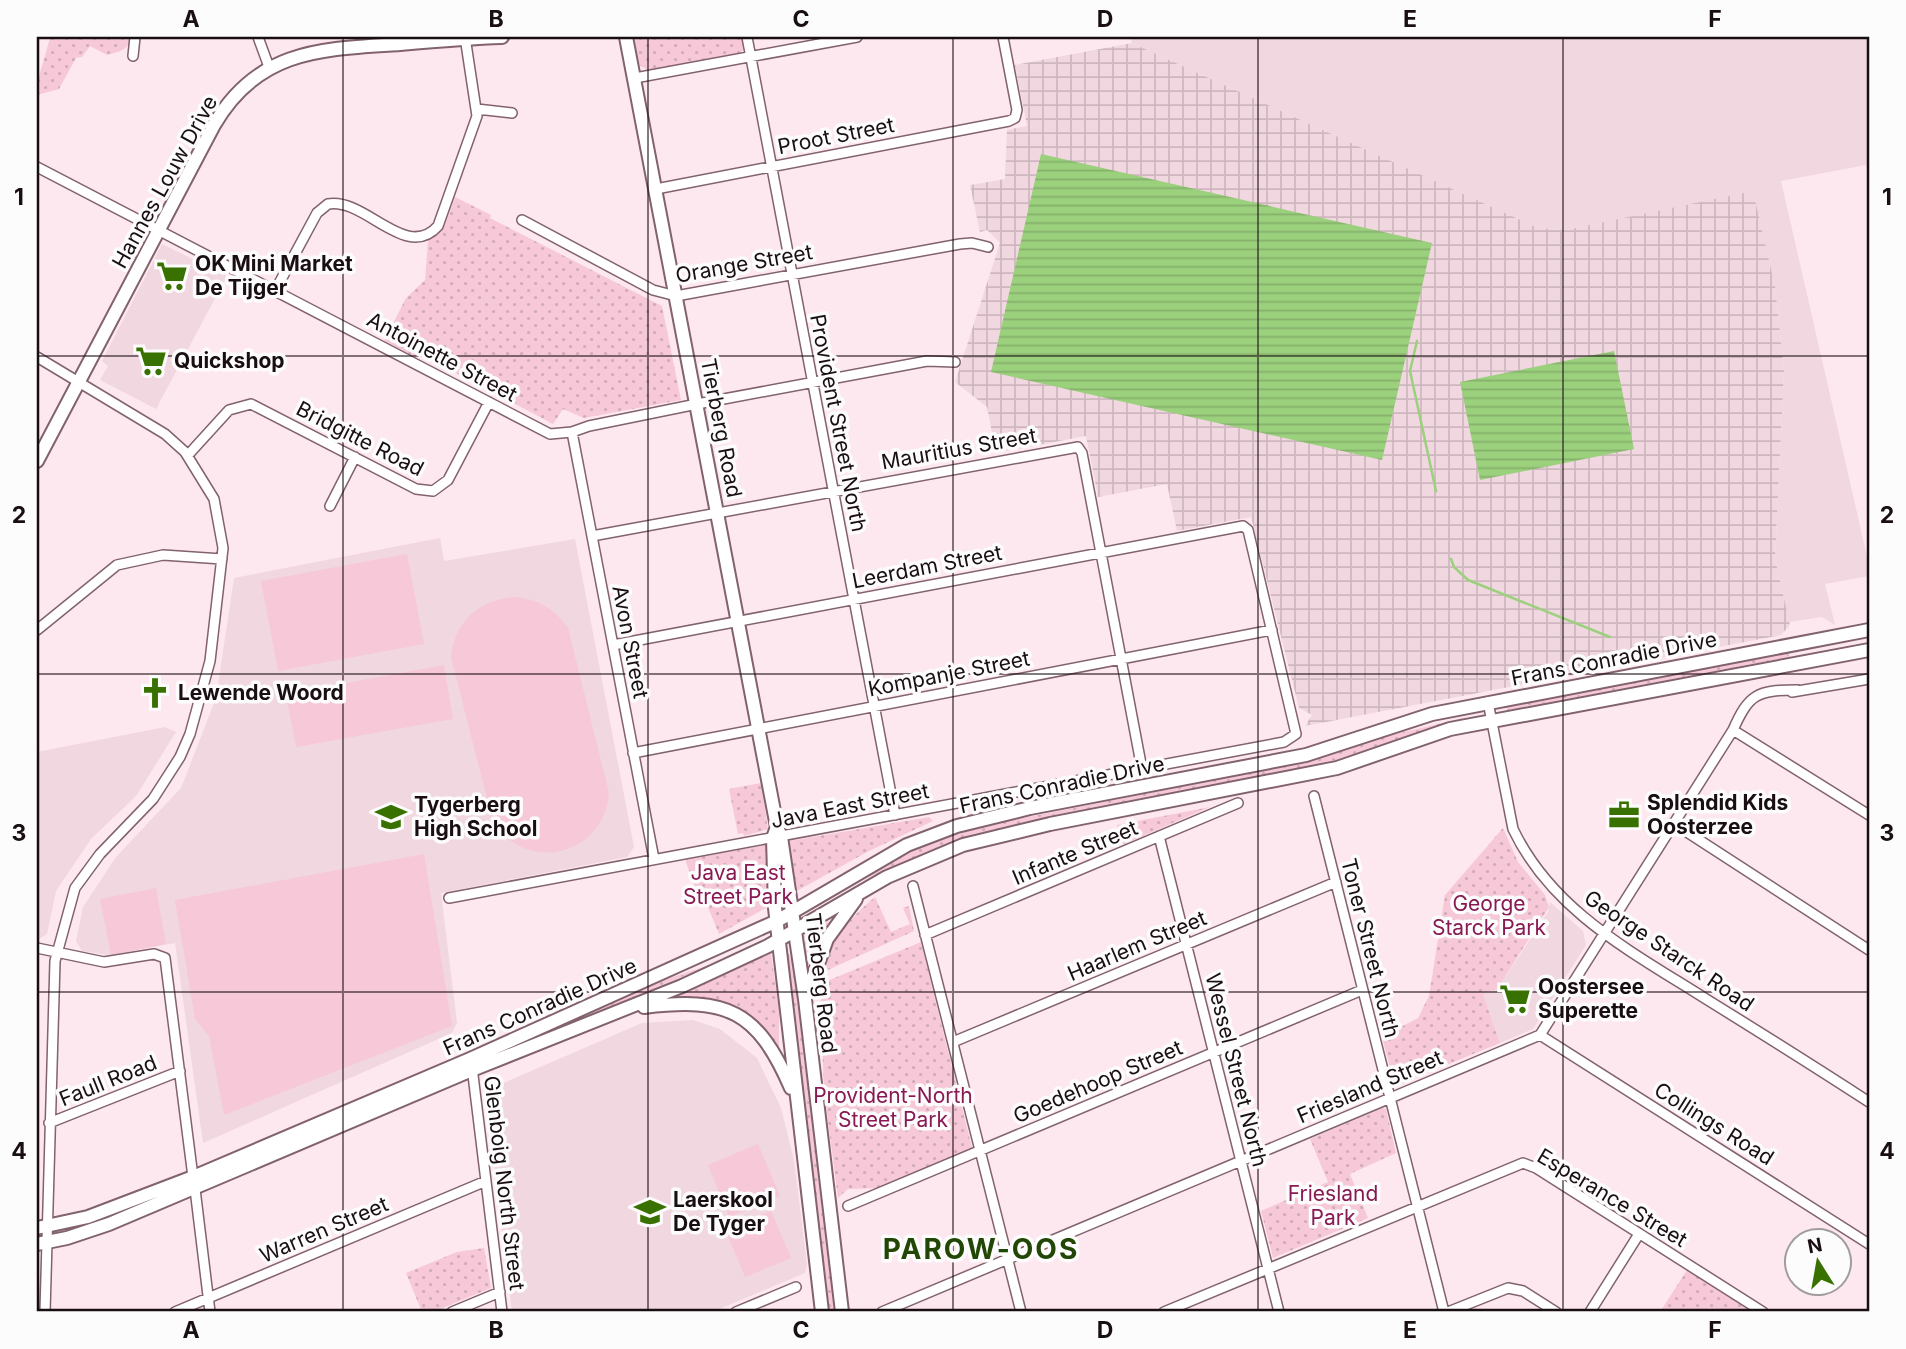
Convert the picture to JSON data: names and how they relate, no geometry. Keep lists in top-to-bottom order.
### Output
{
  "streets": {
    "main road": ["Hannes Louw Drive", "Tierberg Road", "Frans Conradie Drive"],
    "street": [
      "Proot Street",
      "Orange Street",
      "Antoinette Street",
      "Provident Street North",
      "Bridgitte Road",
      "Mauritius Street",
      "Leerdam Street",
      "Avon Street",
      "Kompanje Street",
      "Java East Street",
      "Infante Street",
      "Haarlem Street",
      "Toner Street North",
      "George Starck Road",
      "Wessel Street North",
      "Faull Road",
      "Goedehoop Street",
      "Friesland Street",
      "Collings Road",
      "Glenboig North Street",
      "Esperance Street",
      "Warren Street"
    ]
  },
  "crossings": [
    ["Proot Street", "Provident Street North"],
    ["Proot Street", "Tierberg Road"],
    ["Hannes Louw Drive", "Antoinette Street"],
    ["Orange Street", "Provident Street North"],
    ["Orange Street", "Tierberg Road"],
    ["Antoinette Street", "Bridgitte Road"],
    ["Antoinette Street", "Avon Street"],
    ["Provident Street North", "Mauritius Street"],
    ["Provident Street North", "Leerdam Street"],
    ["Provident Street North", "Kompanje Street"],
    ["Provident Street North", "Java East Street"],
    ["Tierberg Road", "Mauritius Street"],
    ["Tierberg Road", "Leerdam Street"],
    ["Tierberg Road", "Frans Conradie Drive"],
    ["Tierberg Road", "Kompanje Street"],
    ["Tierberg Road", "Java East Street"],
    ["Mauritius Street", "Leerdam Street"],
    ["Mauritius Street", "Avon Street"],
    ["Leerdam Street", "Avon Street"],
    ["Leerdam Street", "Kompanje Street"],
    ["Leerdam Street", "Java East Street"],
    ["Avon Street", "Kompanje Street"],
    ["Avon Street", "Java East Street"],
    ["Frans Conradie Drive", "George Starck Road"],
    ["Frans Conradie Drive", "Glenboig North Street"],
    ["Kompanje Street", "Java East Street"],
    ["Infante Street", "Wessel Street North"],
    ["Haarlem Street", "Toner Street North"],
    ["Haarlem Street", "Wessel Street North"],
    ["Toner Street North", "Goedehoop Street"],
    ["Toner Street North", "Friesland Street"],
    ["Toner Street North", "Esperance Street"],
    ["Wessel Street North", "Goedehoop Street"],
    ["Wessel Street North", "Friesland Street"],
    ["Wessel Street North", "Esperance Street"],
    ["Friesland Street", "Collings Road"],
    ["Glenboig North Street", "Warren Street"]
  ],
  "districts": ["PAROW-OOS"],
  "parks": [
    "Java East Street Park",
    "George Starck Park",
    "Provident-North Street Park",
    "Friesland Park"
  ],
  "places": {
    "supermarket": ["OK Mini Market De Tijger", "Quickshop", "Oostersee Superette"],
    "church": ["Lewende Woord"],
    "office": ["Splendid Kids Oosterzee"],
    "school or university": ["Tygerberg High School", "Laerskool De Tyger"]
  },
  "north": "top",
  "grid": {
    "columns": [
      "A",
      "B",
      "C",
      "D",
      "E",
      "F"
    ],
    "rows": [
      "1",
      "2",
      "3",
      "4"
    ]
  }
}
